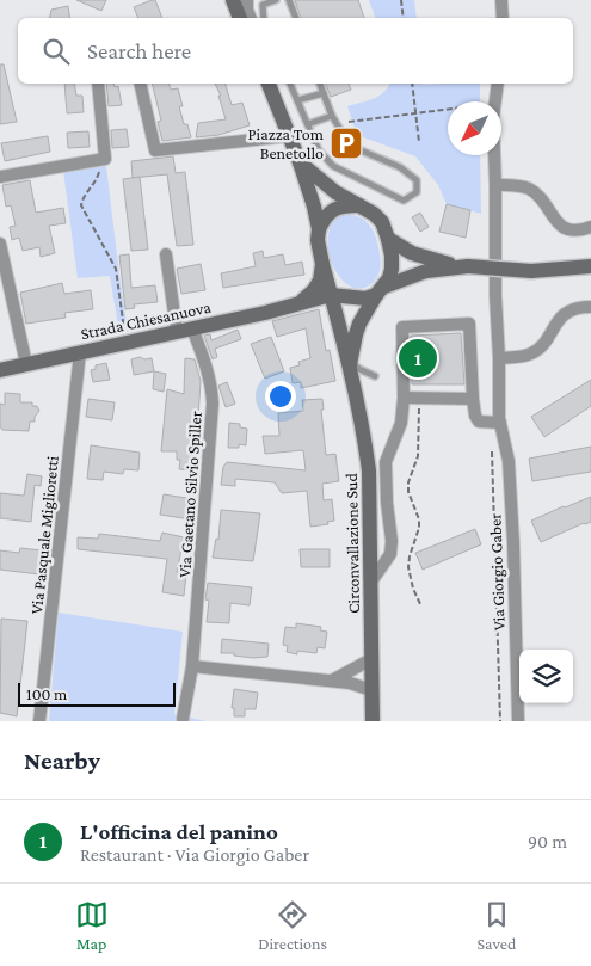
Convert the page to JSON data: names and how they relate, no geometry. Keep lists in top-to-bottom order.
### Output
{
  "streets": {
    "main road": ["Strada Chiesanuova", "Circonvallazione Sud"],
    "street": ["Via Gaetano Silvio Spiller", "Via Pasquale Miglioretti", "Via Giorgio Gaber"]
  },
  "crossings": [
    ["Strada Chiesanuova", "Via Gaetano Silvio Spiller"],
    ["Strada Chiesanuova", "Via Pasquale Miglioretti"]
  ],
  "places": {
    "parking": ["Piazza Tom Benetollo"]
  },
  "scale_bar": "100 m",
  "north": "bottom left",
  "page": {
    "search": "Search here",
    "pins": "1",
    "scale": "100 m",
    "heading": "Nearby",
    "list": [
      {
        "mark": "1",
        "name": "L'officina del panino",
        "note": "Restaurant · Via Giorgio Gaber",
        "value": "90 m"
      }
    ],
    "nav": ["Map", "Directions", "Saved"]
  }
}
